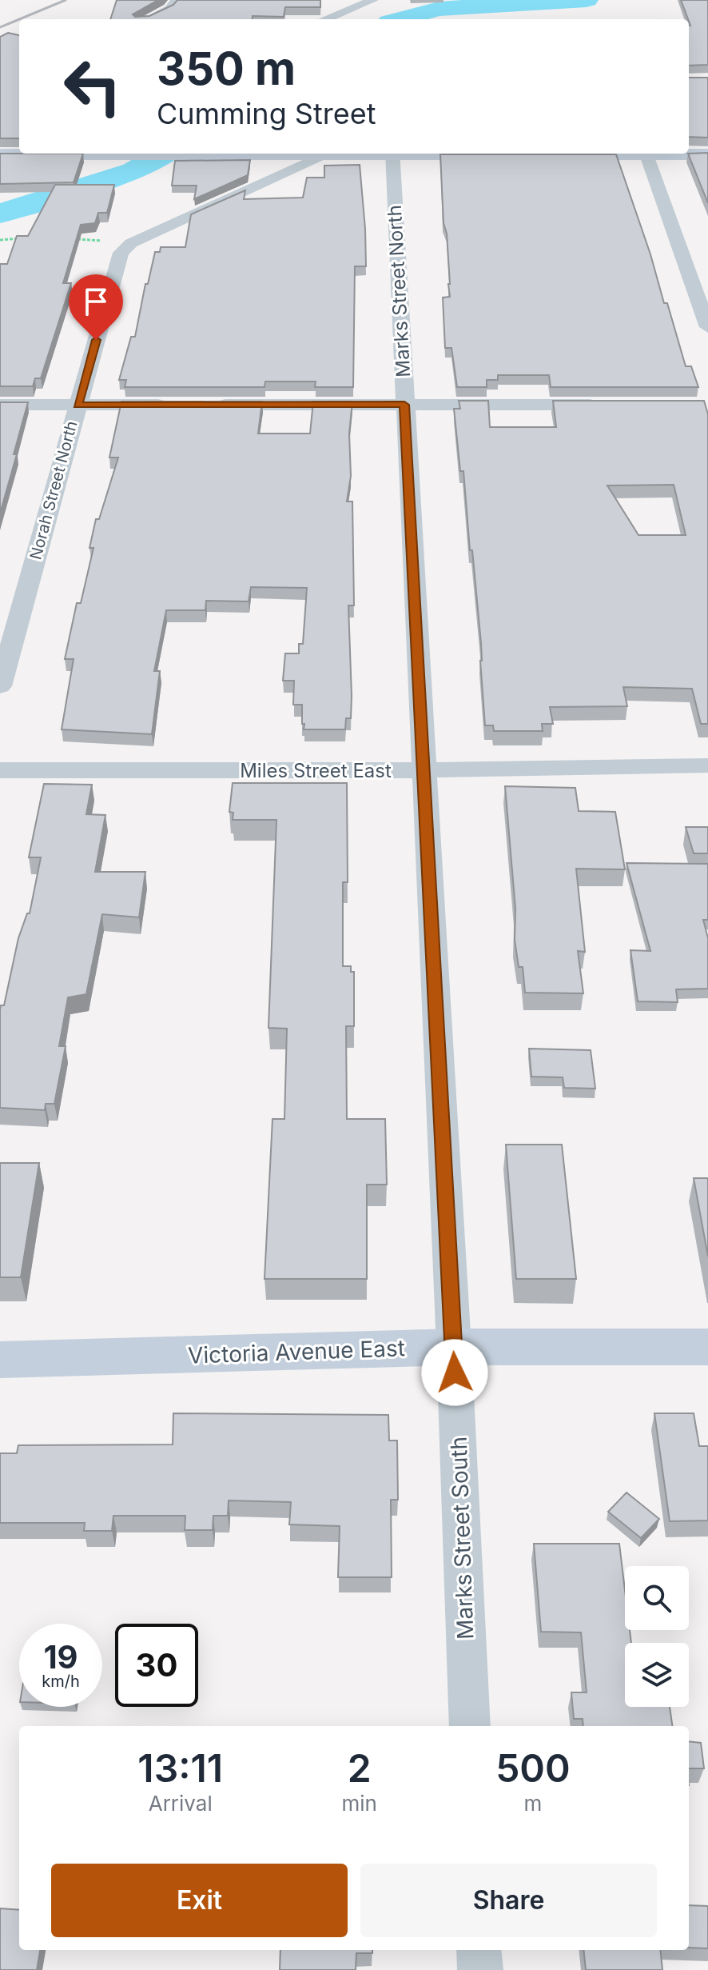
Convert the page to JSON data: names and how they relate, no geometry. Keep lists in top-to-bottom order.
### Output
{
  "streets": {
    "street": [
      "Marks Street North",
      "Norah Street North",
      "Miles Street East",
      "Victoria Avenue East",
      "Marks Street South"
    ]
  },
  "crossings": [
    ["Marks Street North", "Miles Street East"],
    ["Marks Street North", "Victoria Avenue East"],
    ["Marks Street North", "Marks Street South"],
    ["Victoria Avenue East", "Marks Street South"]
  ],
  "page": {
    "turn": ["350 m", "Cumming Street"],
    "speed": "19 km/h",
    "limit": "30",
    "eta": [
      "13:11",
      "Arrival",
      "2",
      "min",
      "500",
      "m"
    ],
    "buttons": ["Exit", "Share"]
  }
}
